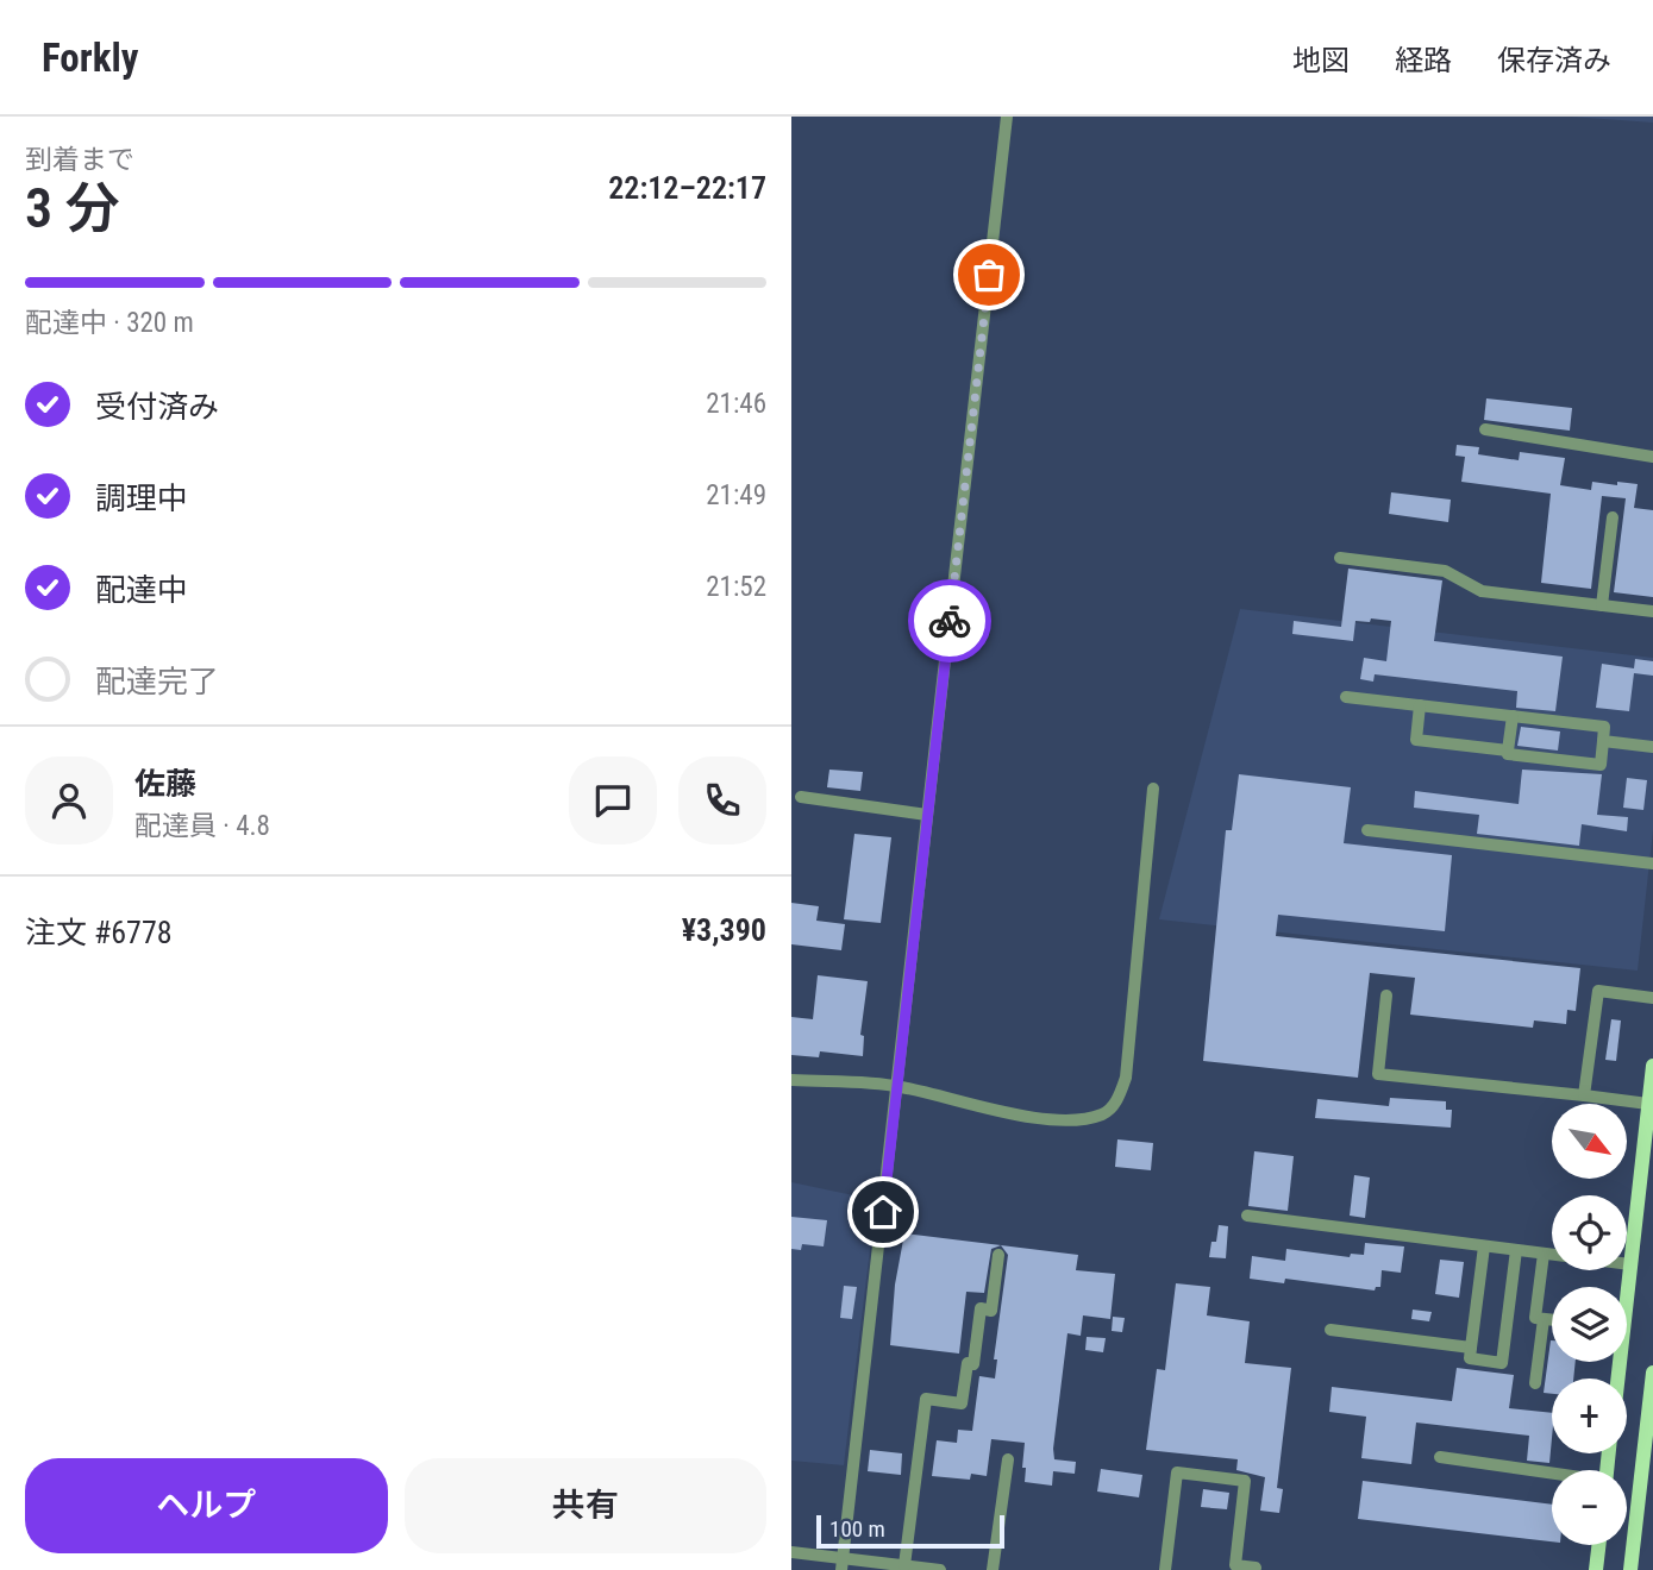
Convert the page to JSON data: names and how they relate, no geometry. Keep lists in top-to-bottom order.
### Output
{
  "scale_bar": "100 m",
  "north": "bottom right",
  "page": {
    "header": "Forkly",
    "nav": ["地図", "経路", "保存済み"],
    "heading": ["3 分", "到着まで", "22:12–22:17"],
    "panel": [
      "佐藤",
      "配達員 · 4.8",
      "注文 #6778",
      "¥3,390"
    ],
    "bar": "配達中 · 320 m",
    "list": [
      ["受付済み", "21:46"],
      ["調理中", "21:49"],
      ["配達中", "21:52"],
      "配達完了"
    ],
    "map_buttons": ["+", "−"],
    "buttons": ["ヘルプ", "共有"],
    "scale": "100 m"
  }
}
